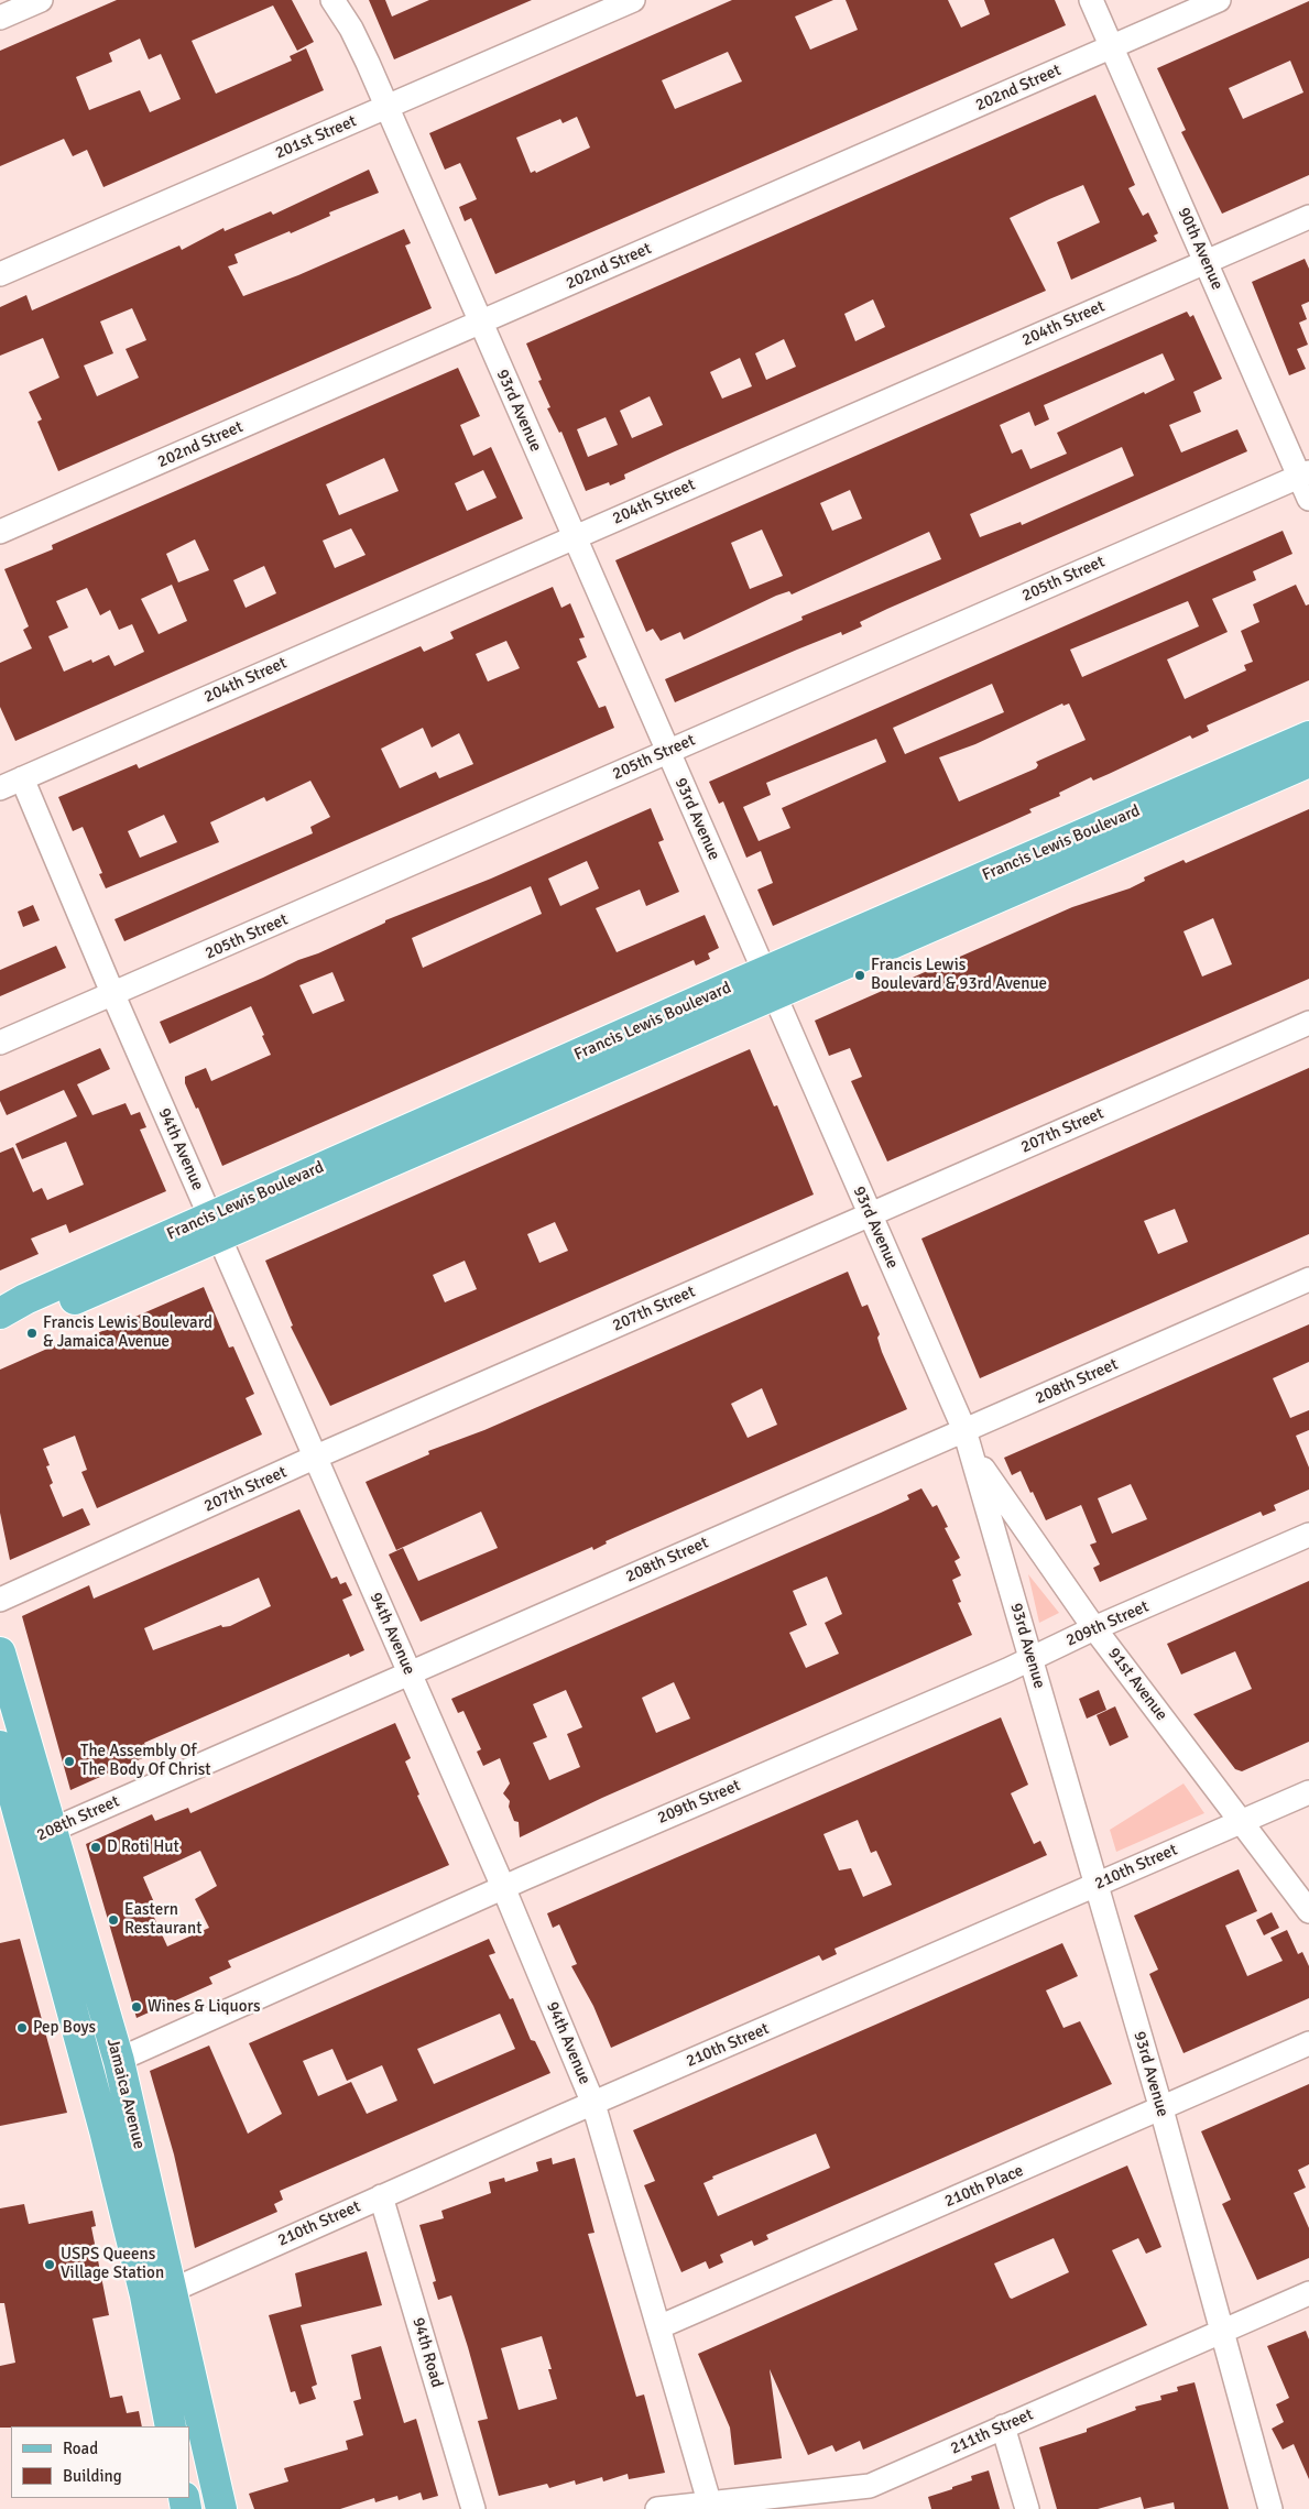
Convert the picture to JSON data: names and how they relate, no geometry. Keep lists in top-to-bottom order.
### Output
{
  "streets": {
    "main road": ["Francis Lewis Boulevard", "Jamaica Avenue"],
    "street": [
      "202nd Street",
      "201st Street",
      "90th Avenue",
      "204th Street",
      "93rd Avenue",
      "205th Street",
      "207th Street",
      "94th Avenue",
      "208th Street",
      "209th Street",
      "91st Avenue",
      "210th Street",
      "210th Place",
      "94th Road",
      "211th Street"
    ]
  },
  "crossings": [
    ["202nd Street", "90th Avenue"],
    ["202nd Street", "93rd Avenue"],
    ["201st Street", "93rd Avenue"],
    ["90th Avenue", "204th Street"],
    ["90th Avenue", "205th Street"],
    ["204th Street", "93rd Avenue"],
    ["204th Street", "94th Avenue"],
    ["93rd Avenue", "205th Street"],
    ["93rd Avenue", "Francis Lewis Boulevard"],
    ["93rd Avenue", "207th Street"],
    ["93rd Avenue", "208th Street"],
    ["93rd Avenue", "209th Street"],
    ["93rd Avenue", "91st Avenue"],
    ["93rd Avenue", "210th Street"],
    ["93rd Avenue", "210th Place"],
    ["93rd Avenue", "211th Street"],
    ["205th Street", "94th Avenue"],
    ["Francis Lewis Boulevard", "94th Avenue"],
    ["207th Street", "94th Avenue"],
    ["94th Avenue", "208th Street"],
    ["94th Avenue", "209th Street"],
    ["94th Avenue", "210th Street"],
    ["94th Avenue", "210th Place"],
    ["94th Avenue", "211th Street"],
    ["208th Street", "Jamaica Avenue"],
    ["209th Street", "91st Avenue"],
    ["209th Street", "Jamaica Avenue"],
    ["91st Avenue", "210th Street"],
    ["210th Street", "Jamaica Avenue"],
    ["210th Street", "94th Road"]
  ],
  "places": [
    "Francis Lewis Boulevard & 93rd Avenue",
    "Francis Lewis Boulevard & Jamaica Avenue",
    "The Assembly Of The Body Of Christ",
    "D Roti Hut",
    "Eastern Restaurant",
    "Wines & Liquors",
    "Pep Boys",
    "USPS Queens Village Station"
  ],
  "legend": ["Road", "Building"]
}
